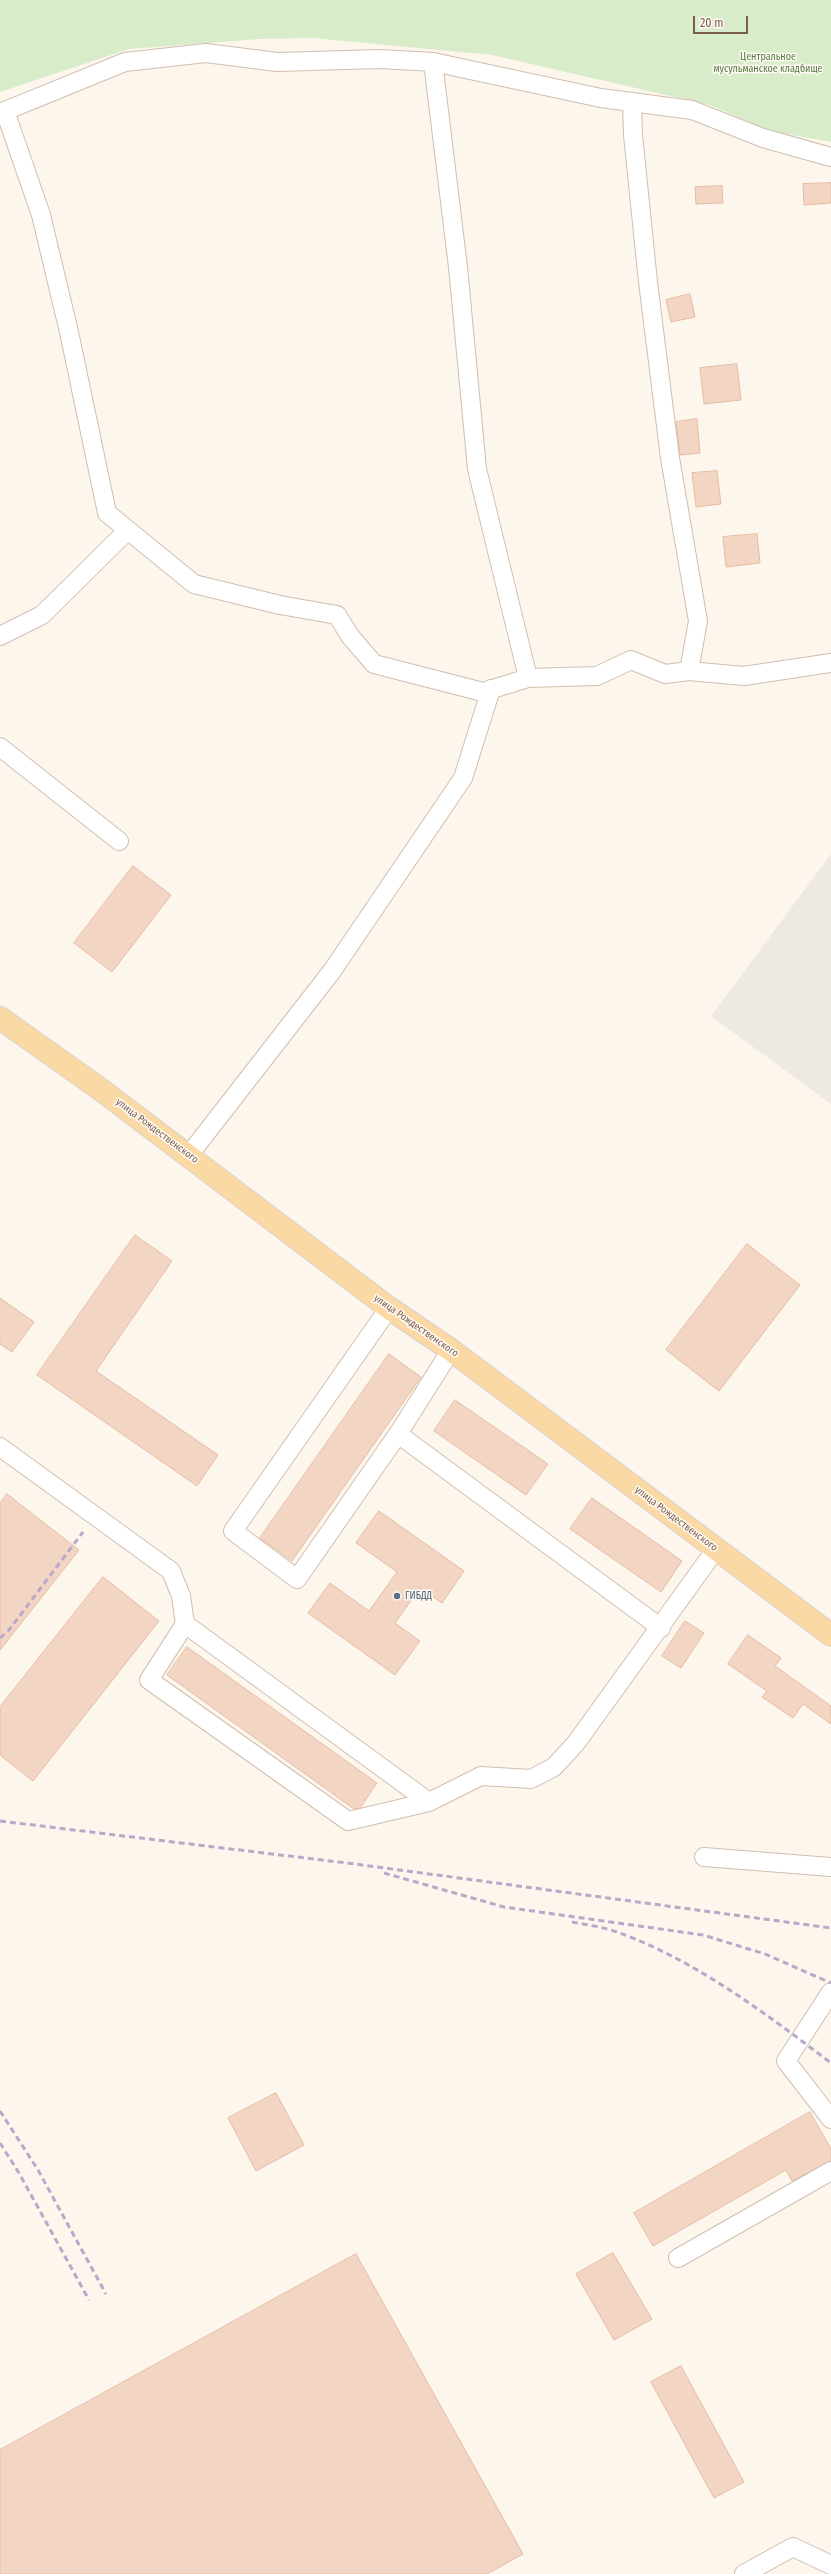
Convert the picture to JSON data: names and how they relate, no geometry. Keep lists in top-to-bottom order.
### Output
{
  "streets": {
    "main road": ["улица Рождественского"]
  },
  "parks": ["Центральное мусульманское кладбище"],
  "places": ["ГИБДД"],
  "scale_bar": "20 m"
}
